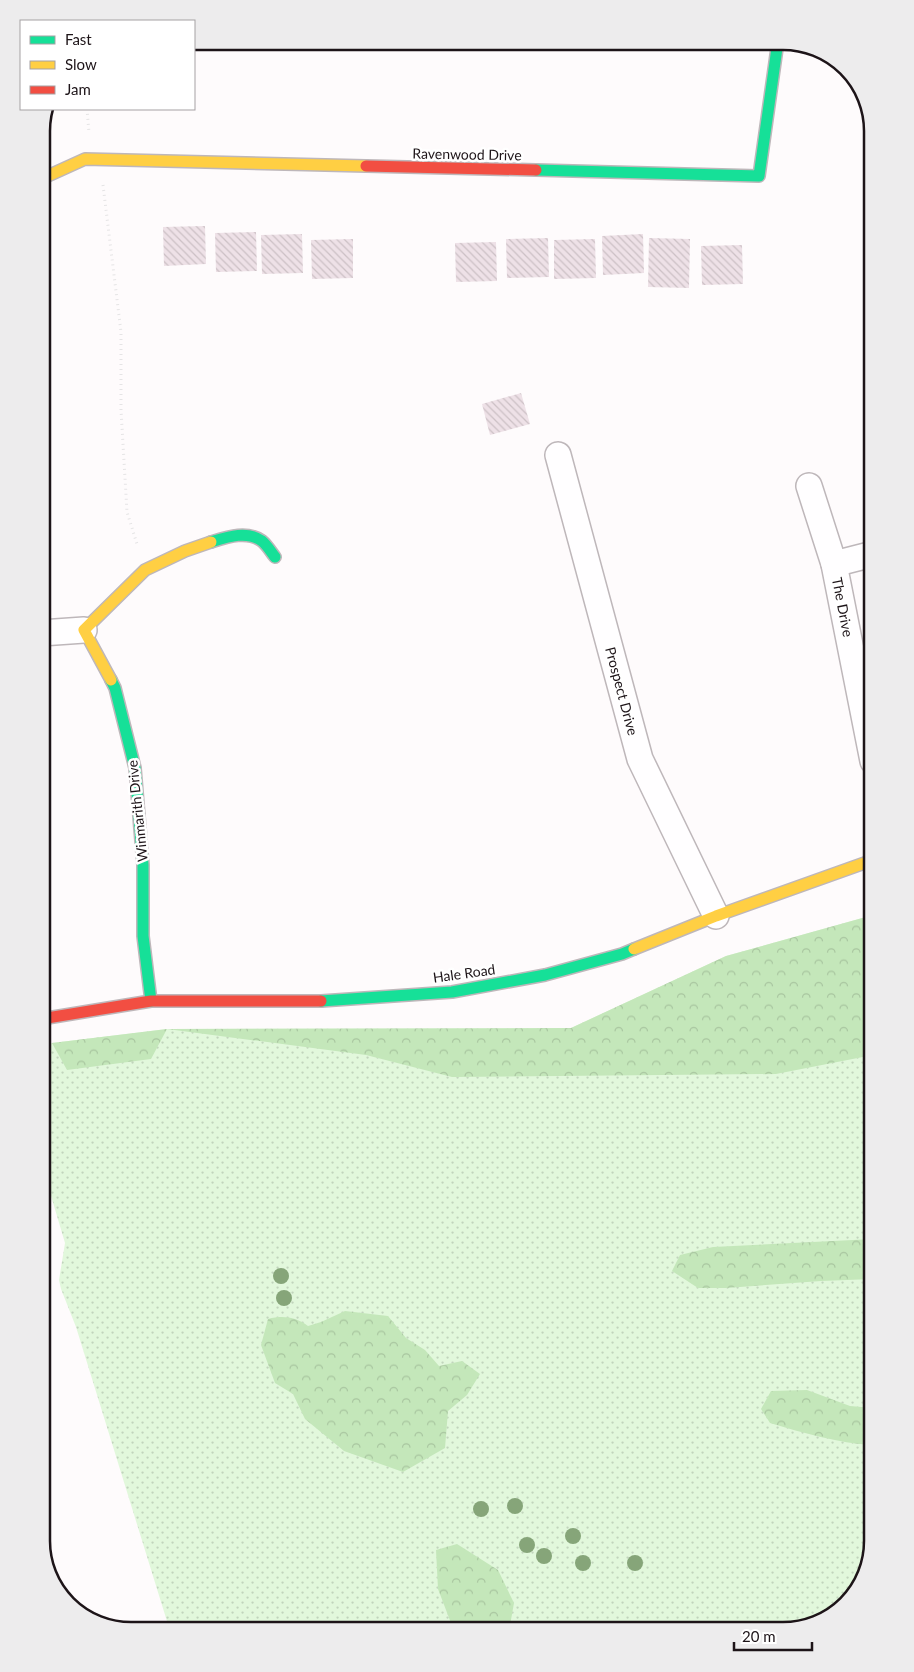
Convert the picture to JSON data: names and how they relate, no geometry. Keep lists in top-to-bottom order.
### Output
{
  "streets": {
    "street": [
      "Ravenwood Drive",
      "The Drive",
      "Prospect Drive",
      "Winmarith Drive",
      "Hale Road"
    ]
  },
  "crossings": [
    ["Prospect Drive", "Hale Road"],
    ["Winmarith Drive", "Hale Road"]
  ],
  "legend": ["Fast", "Slow", "Jam"],
  "scale_bar": "20 m"
}
